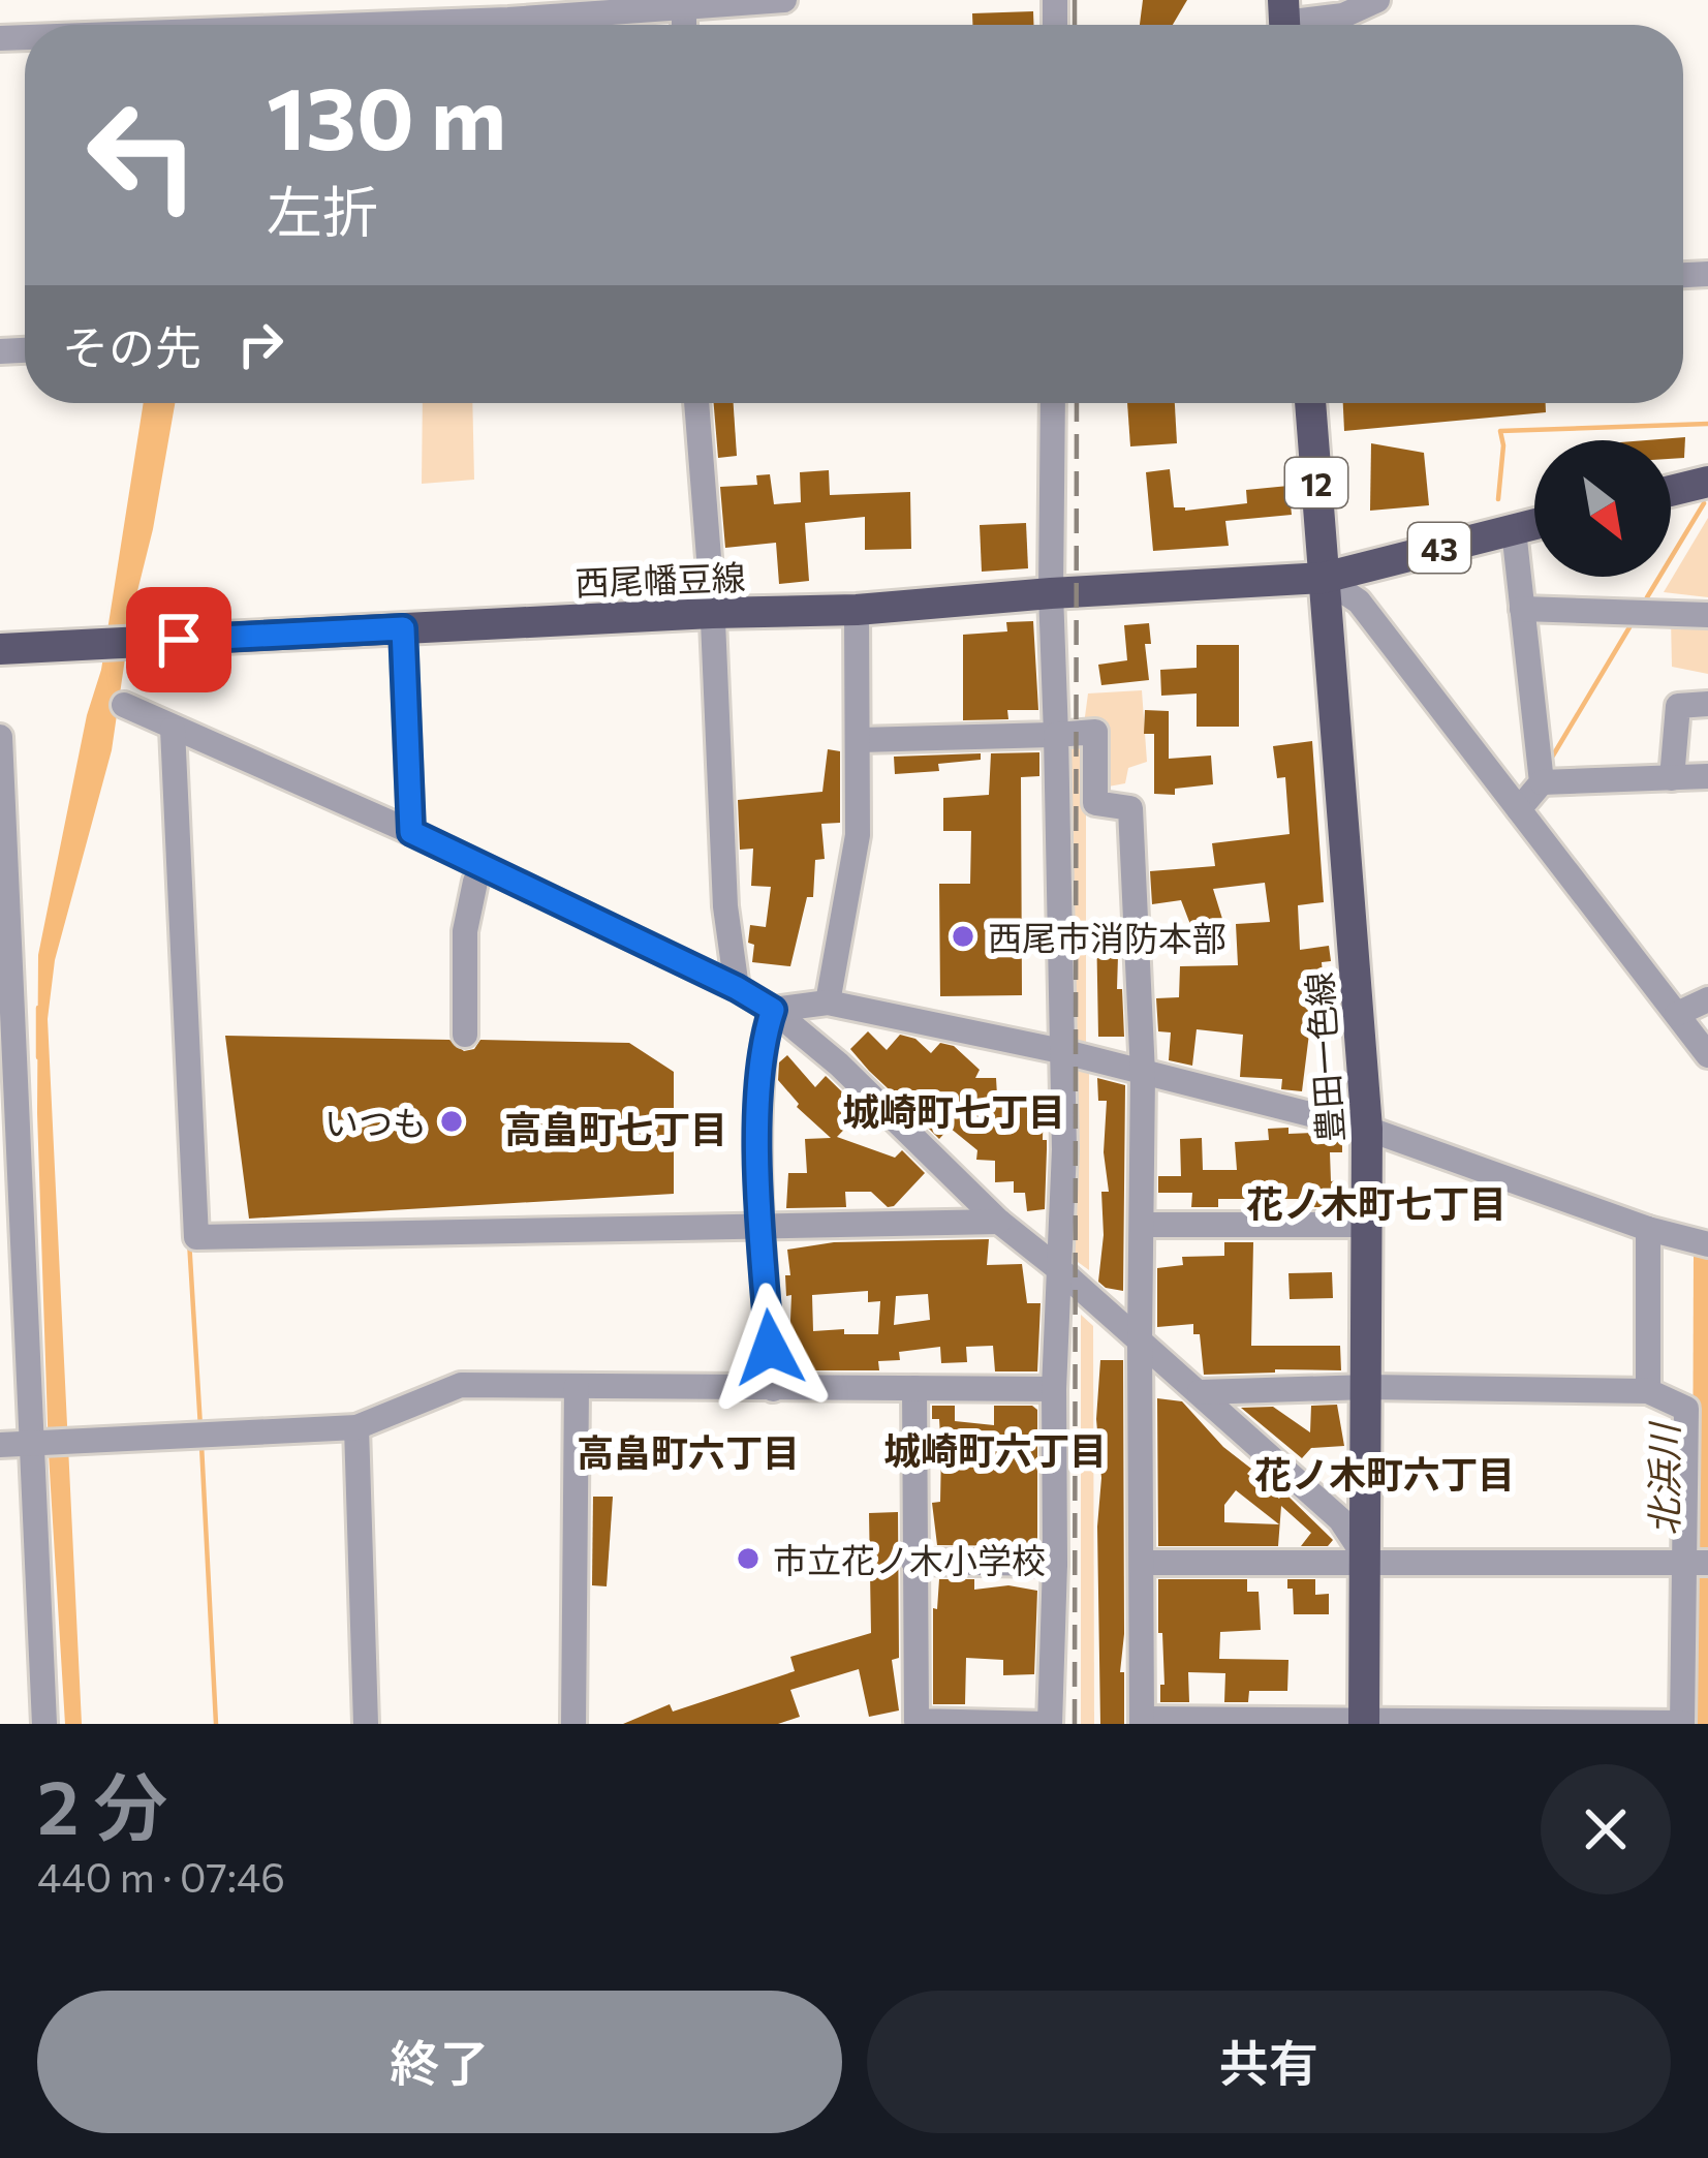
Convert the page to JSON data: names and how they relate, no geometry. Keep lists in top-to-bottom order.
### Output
{
  "streets": {
    "main road": [
      "12",
      "43",
      "西尾幡豆線",
      "豊田一色線"
    ]
  },
  "crossings": [
    ["43", "西尾幡豆線"],
    ["43", "豊田一色線"],
    ["西尾幡豆線", "豊田一色線"]
  ],
  "districts": [
    "城崎町七丁目",
    "高畠町七丁目",
    "花ノ木町七丁目",
    "城崎町六丁目",
    "高畠町六丁目",
    "花ノ木町六丁目"
  ],
  "water": ["北浜川"],
  "places": ["西尾市消防本部", "いつも", "市立花ノ木小学校"],
  "north": "bottom right",
  "page": {
    "turn": ["130 m", "左折"],
    "then": "その先",
    "heading": ["2 分", "440 m · 07:46"],
    "buttons": ["終了", "共有"]
  }
}
